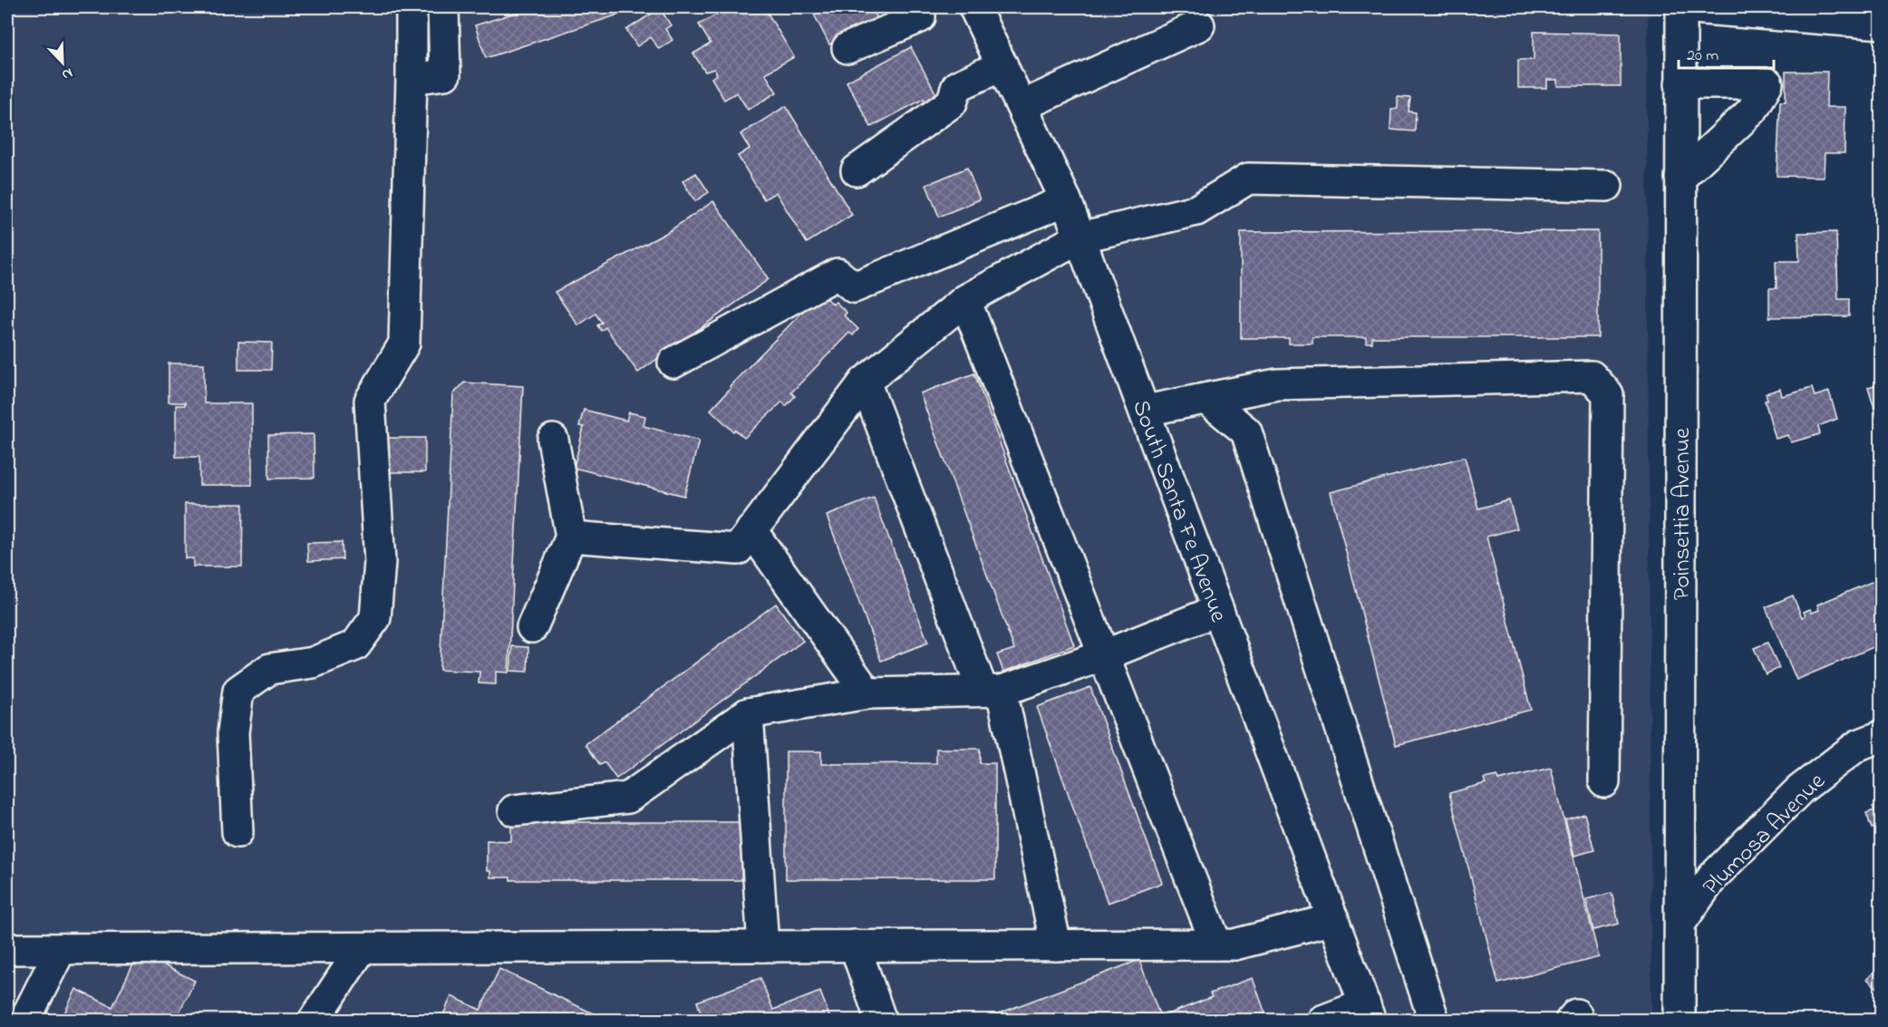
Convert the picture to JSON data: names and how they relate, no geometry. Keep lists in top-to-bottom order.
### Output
{
  "streets": {
    "street": ["South Santa Fe Avenue", "Poinsettia Avenue", "Plumosa Avenue"]
  },
  "crossings": [
    ["Poinsettia Avenue", "Plumosa Avenue"]
  ],
  "scale_bar": "20 m",
  "north": "bottom right"
}
